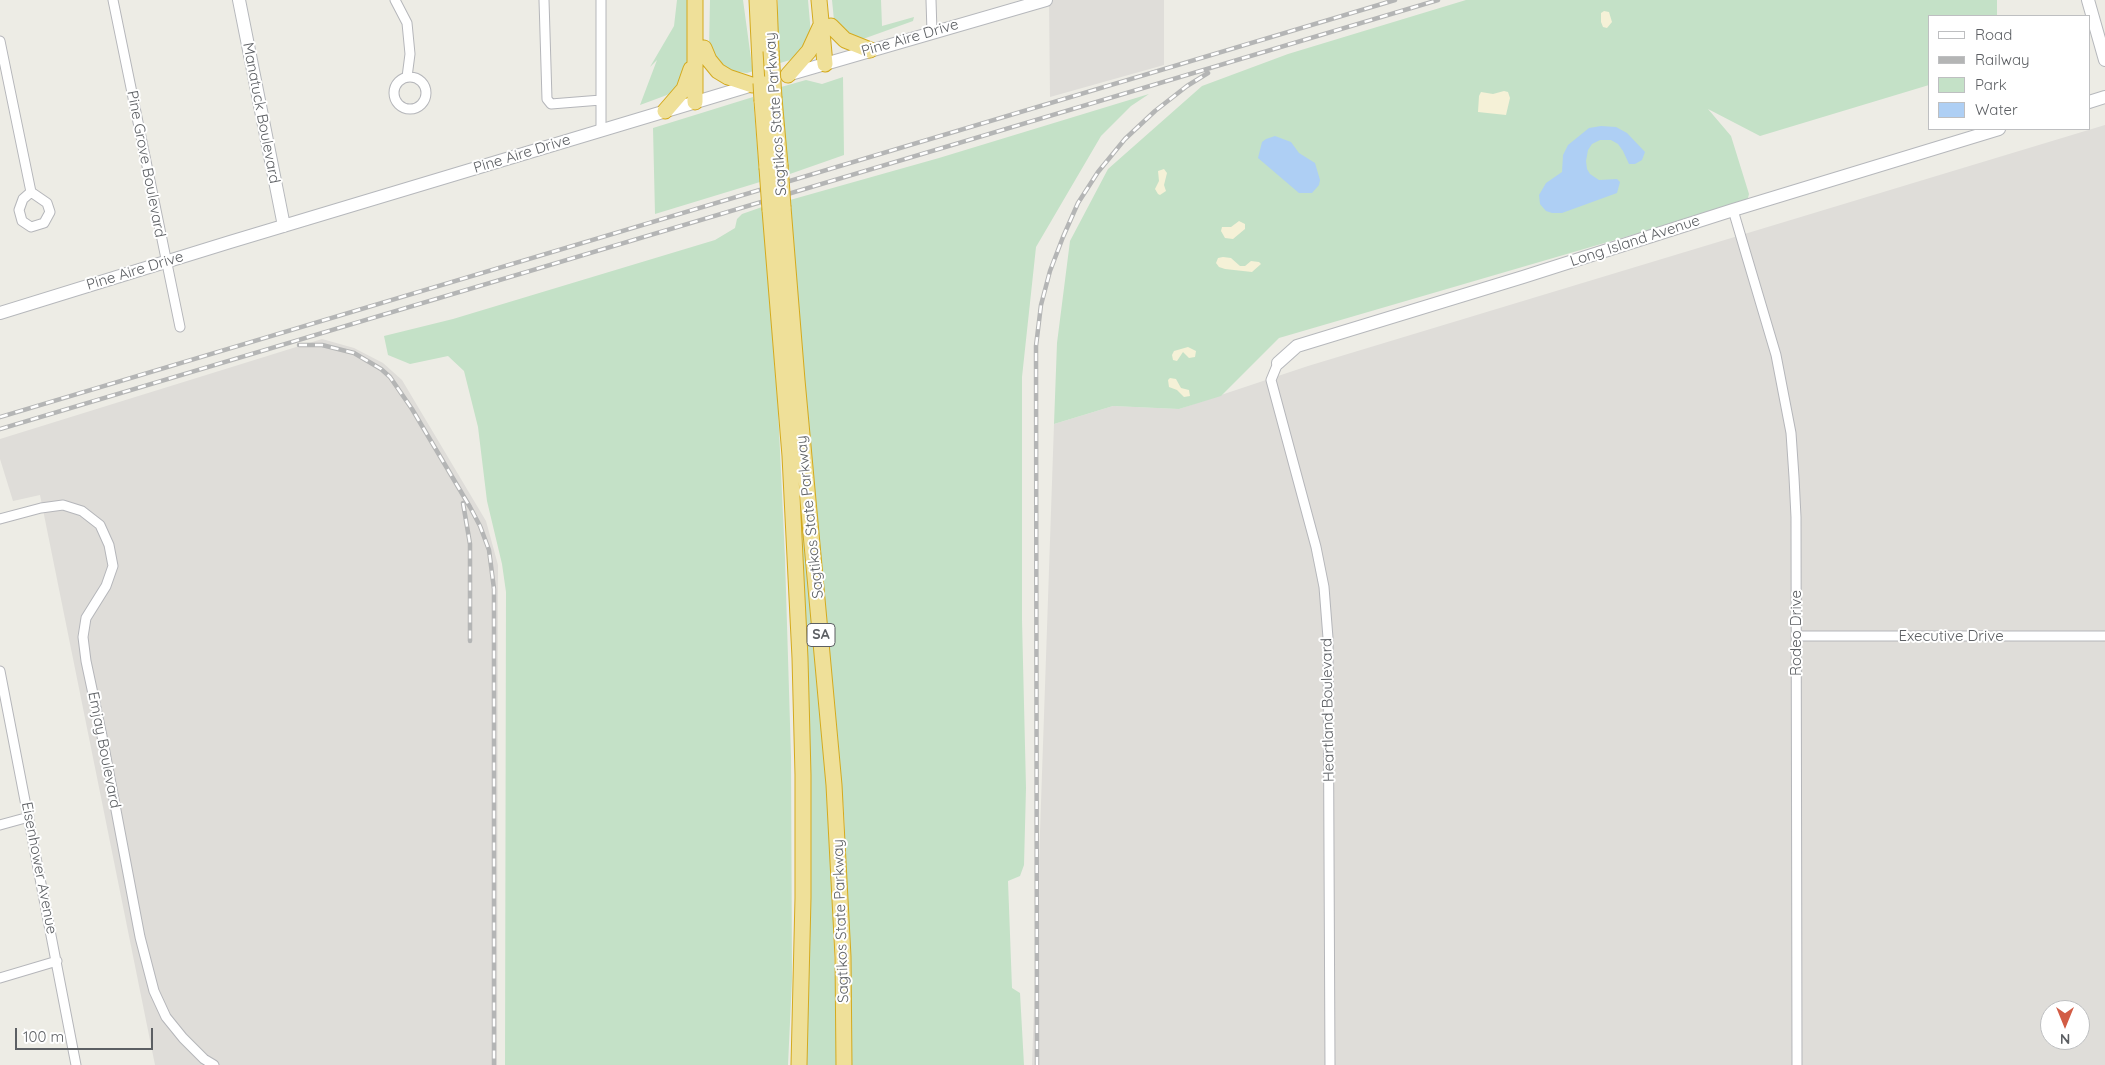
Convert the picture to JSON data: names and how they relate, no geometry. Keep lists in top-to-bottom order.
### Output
{
  "streets": {
    "highway": ["Sagtikos State Parkway", "SA"],
    "street": [
      "Pine Aire Drive",
      "Manatuck Boulevard",
      "Pine Grove Boulevard",
      "Long Island Avenue",
      "Rodeo Drive",
      "Executive Drive",
      "Heartland Boulevard",
      "Emjay Boulevard",
      "Eisenhower Avenue"
    ]
  },
  "crossings": [
    ["Pine Aire Drive", "Manatuck Boulevard"],
    ["Pine Aire Drive", "Pine Grove Boulevard"],
    ["Long Island Avenue", "Rodeo Drive"],
    ["Long Island Avenue", "Heartland Boulevard"],
    ["Rodeo Drive", "Executive Drive"]
  ],
  "legend": [
    "Road",
    "Railway",
    "Park",
    "Water"
  ],
  "scale_bar": "100 m",
  "north": "bottom"
}
